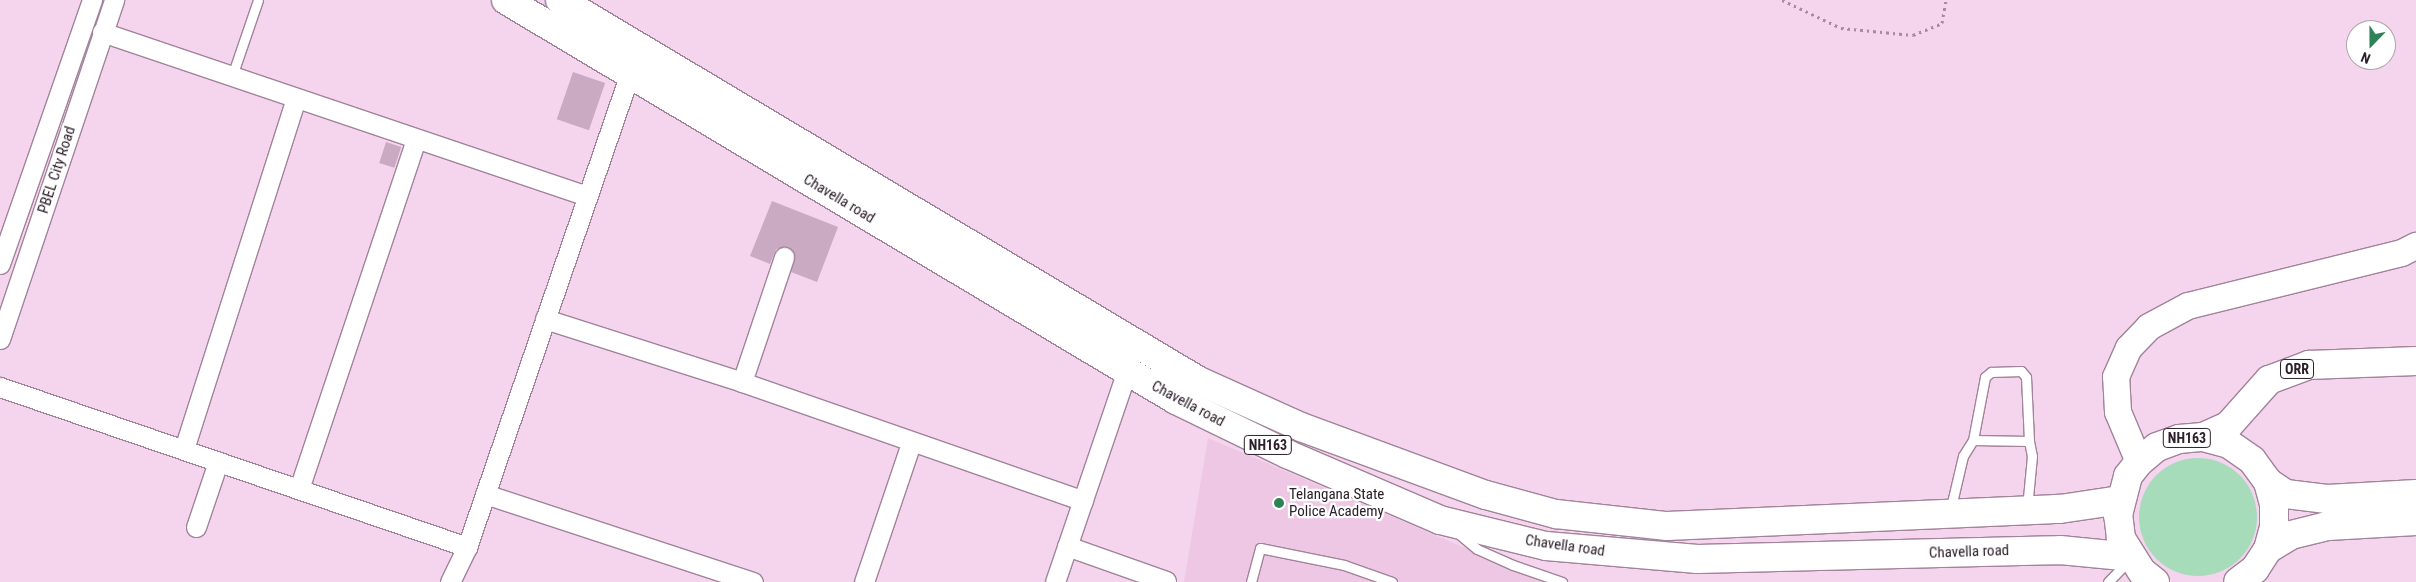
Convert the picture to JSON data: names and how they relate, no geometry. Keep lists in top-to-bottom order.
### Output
{
  "streets": {
    "highway": ["Chavella road", "ORR", "NH163"],
    "street": ["PBEL City Road"]
  },
  "crossings": [
    ["Chavella road", "NH163"],
    ["ORR", "NH163"]
  ],
  "places": ["Telangana State Police Academy"],
  "north": "bottom"
}
